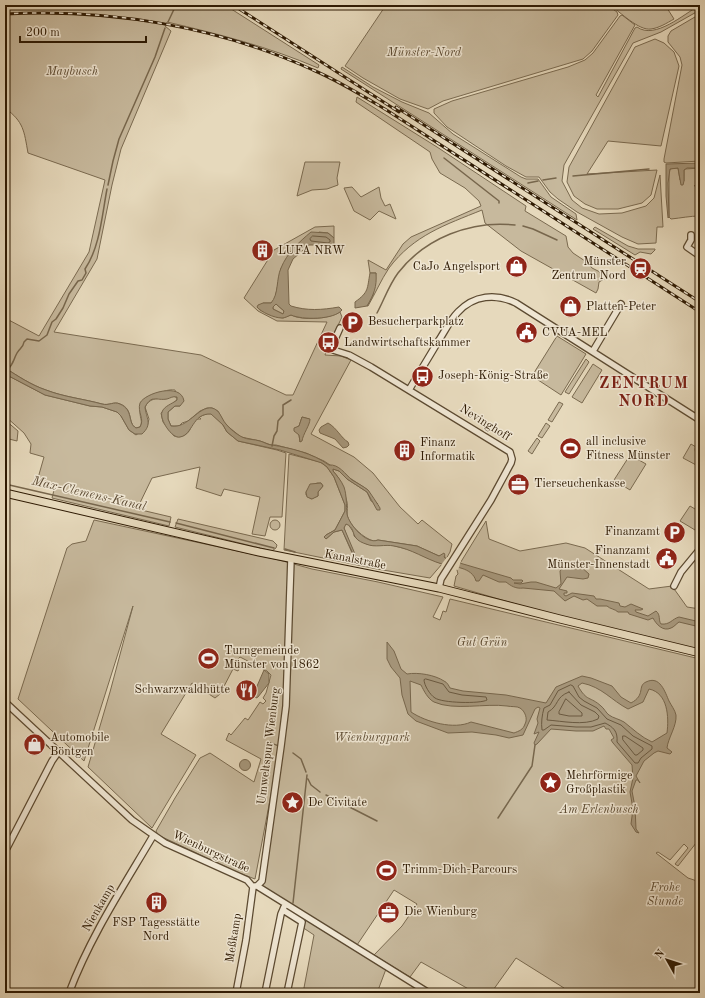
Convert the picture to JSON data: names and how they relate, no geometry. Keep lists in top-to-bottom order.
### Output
{
  "streets": {
    "main road": ["Kanalstraße"],
    "street": [
      "Nevinghoff",
      "Umweltspur Wienburg",
      "Wienburgstraße",
      "Nienkamp",
      "Meßkamp"
    ]
  },
  "crossings": [
    ["Nevinghoff", "Kanalstraße"],
    ["Kanalstraße", "Umweltspur Wienburg"],
    ["Umweltspur Wienburg", "Wienburgstraße"],
    ["Umweltspur Wienburg", "Meßkamp"],
    ["Wienburgstraße", "Nienkamp"],
    ["Wienburgstraße", "Meßkamp"]
  ],
  "districts": ["ZENTRUM NORD"],
  "water": ["Max-Clemens-Kanal"],
  "parks": [
    "Münster-Nord",
    "Maybusch",
    "Gut Grün",
    "Wienburgpark",
    "Am Erlenbusch",
    "Frohe Stunde"
  ],
  "places": {
    "building": ["LUFA NRW", "Finanz Informatik", "FSP Tagesstätte Nord"],
    "shop": ["CaJo Angelsport", "Platten-Peter", "Automobile Böntgen"],
    "station": ["Münster Zentrum Nord"],
    "parking": ["Besucherparkplatz", "Finanzamt"],
    "public building": ["CVUA-MEL", "Finanzamt Münster-Innenstadt"],
    "bus stop": ["Landwirtschaftskammer", "Joseph-König-Straße"],
    "sports": ["all inclusive Fitness Münster", "Turngemeinde Münster von 1862", "Trimm-Dich-Parcours"],
    "office": ["Tierseuchenkasse", "Die Wienburg"],
    "restaurant": ["Schwarzwaldhütte"],
    "place": ["Mehrförmige Großplastik", "De Civitate"]
  },
  "scale_bar": "200 m",
  "north": "top left"
}
